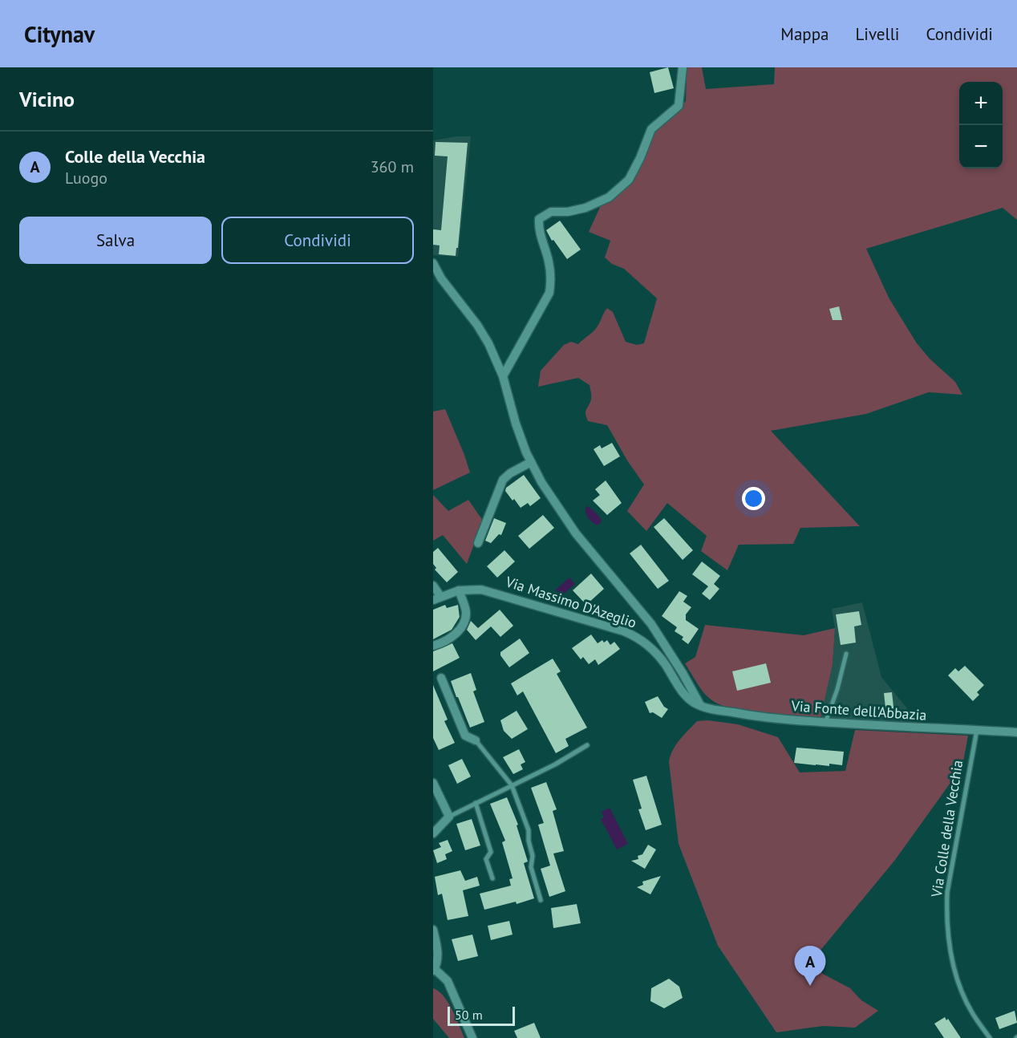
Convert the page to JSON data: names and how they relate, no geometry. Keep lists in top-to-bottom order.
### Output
{
  "streets": {
    "street": ["Via Massimo D'Azeglio", "Via Fonte dell'Abbazia"],
    "lane": ["Via Colle della Vecchia"]
  },
  "crossings": [
    ["Via Massimo D'Azeglio", "Via Fonte dell'Abbazia"],
    ["Via Fonte dell'Abbazia", "Via Colle della Vecchia"]
  ],
  "scale_bar": "50 m",
  "page": {
    "header": "Citynav",
    "nav": ["Mappa", "Livelli", "Condividi"],
    "heading": "Vicino",
    "map_buttons": ["+", "−"],
    "list": [
      {
        "mark": "A",
        "name": "Colle della Vecchia",
        "note": "Luogo",
        "value": "360 m"
      }
    ],
    "buttons": ["Salva", "Condividi"],
    "pins": "A",
    "scale": "50 m"
  }
}
